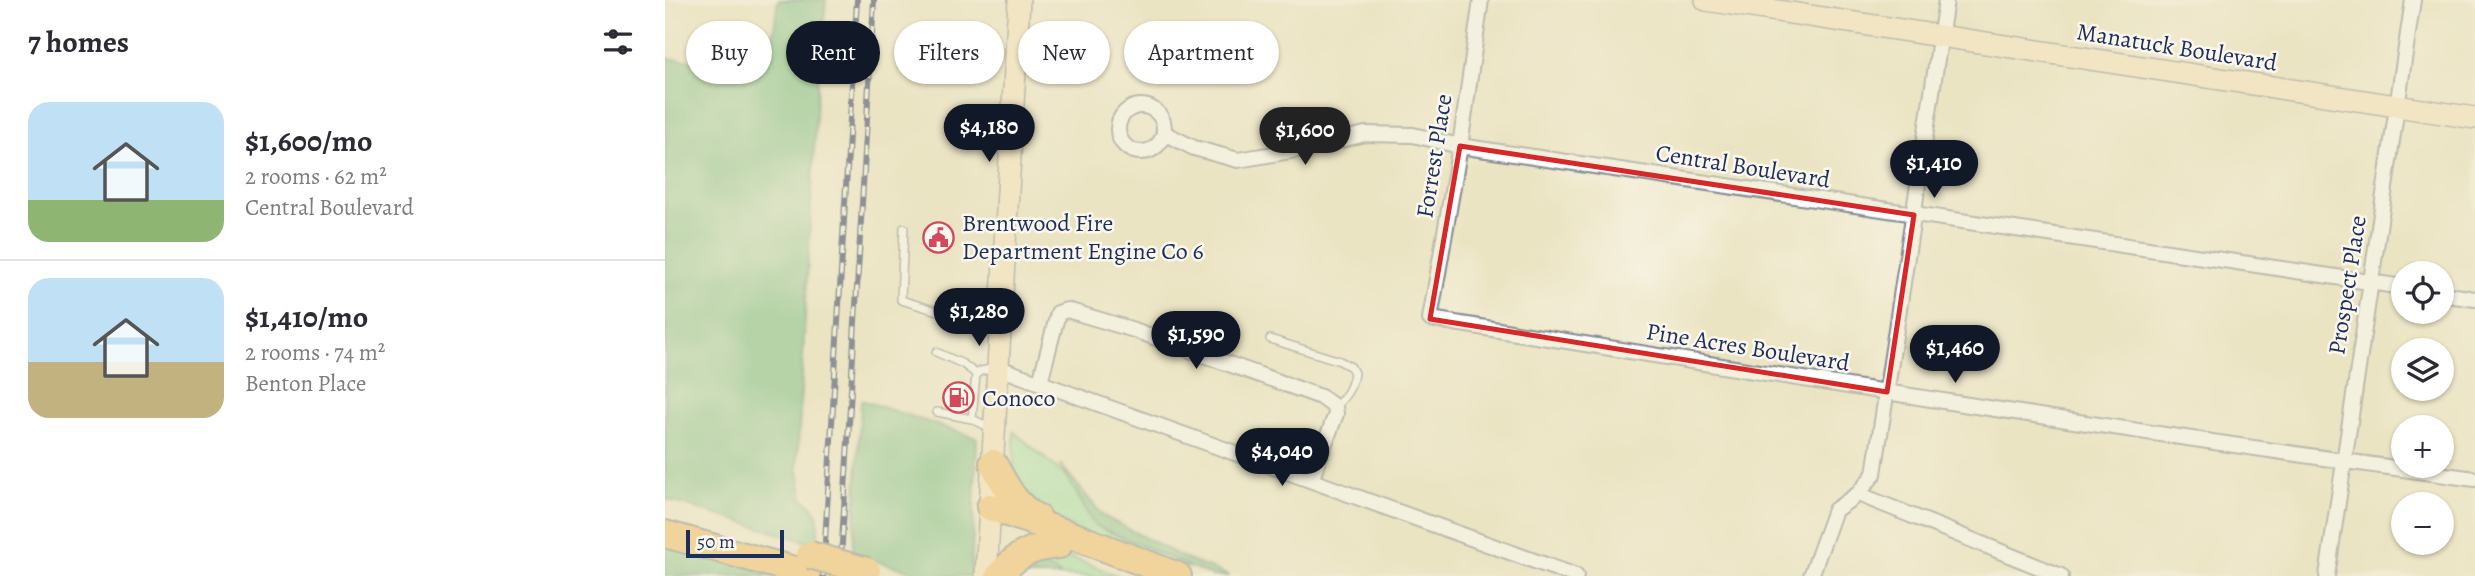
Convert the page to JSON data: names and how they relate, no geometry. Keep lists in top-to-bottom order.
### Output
{
  "streets": {
    "street": [
      "Manatuck Boulevard",
      "Forrest Place",
      "Central Boulevard",
      "Prospect Place",
      "Pine Acres Boulevard"
    ]
  },
  "crossings": [
    ["Manatuck Boulevard", "Prospect Place"],
    ["Forrest Place", "Central Boulevard"],
    ["Forrest Place", "Pine Acres Boulevard"],
    ["Central Boulevard", "Prospect Place"],
    ["Prospect Place", "Pine Acres Boulevard"]
  ],
  "places": {
    "public building": ["Brentwood Fire Department Engine Co 6"],
    "fuel station": ["Conoco"]
  },
  "scale_bar": "50 m",
  "page": {
    "heading": "7 homes",
    "chip": [
      "Buy",
      "Rent",
      "Filters",
      "New",
      "Apartment"
    ],
    "list": [
      {
        "name": "$1,600/mo",
        "note": "2 rooms · 62 m² · Central Boulevard"
      },
      {
        "name": "$1,410/mo",
        "note": "2 rooms · 74 m² · Benton Place"
      }
    ],
    "price": [
      "$4,180",
      "$1,600",
      "$1,410",
      "$1,280",
      "$1,590",
      "$1,460",
      "$4,040"
    ],
    "map_buttons": ["+", "−"],
    "scale": "50 m"
  }
}
